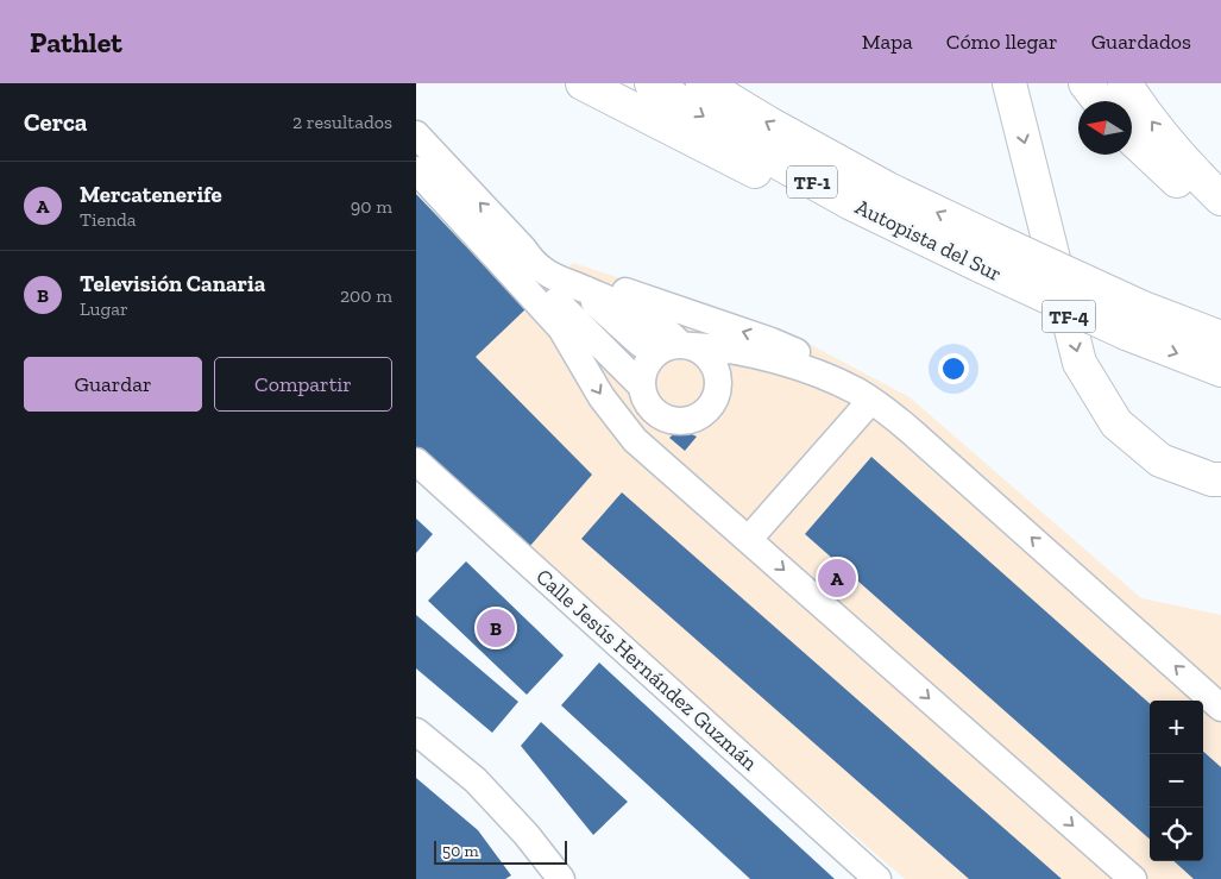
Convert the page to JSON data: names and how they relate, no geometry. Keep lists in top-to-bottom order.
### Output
{
  "streets": {
    "highway": ["TF-1", "Autopista del Sur", "TF-4"],
    "street": ["Calle Jesús Hernández Guzmán"]
  },
  "scale_bar": "50 m",
  "north": "left",
  "page": {
    "header": "Pathlet",
    "nav": ["Mapa", "Cómo llegar", "Guardados"],
    "heading": ["Cerca", "2 resultados"],
    "list": [
      {
        "mark": "A",
        "name": "Mercatenerife",
        "note": "Tienda",
        "value": "90 m"
      },
      {
        "mark": "B",
        "name": "Televisión Canaria",
        "note": "Lugar",
        "value": "200 m"
      }
    ],
    "buttons": ["Guardar", "Compartir"],
    "pins": ["A", "B"],
    "map_buttons": ["+", "−"],
    "scale": "50 m"
  }
}
